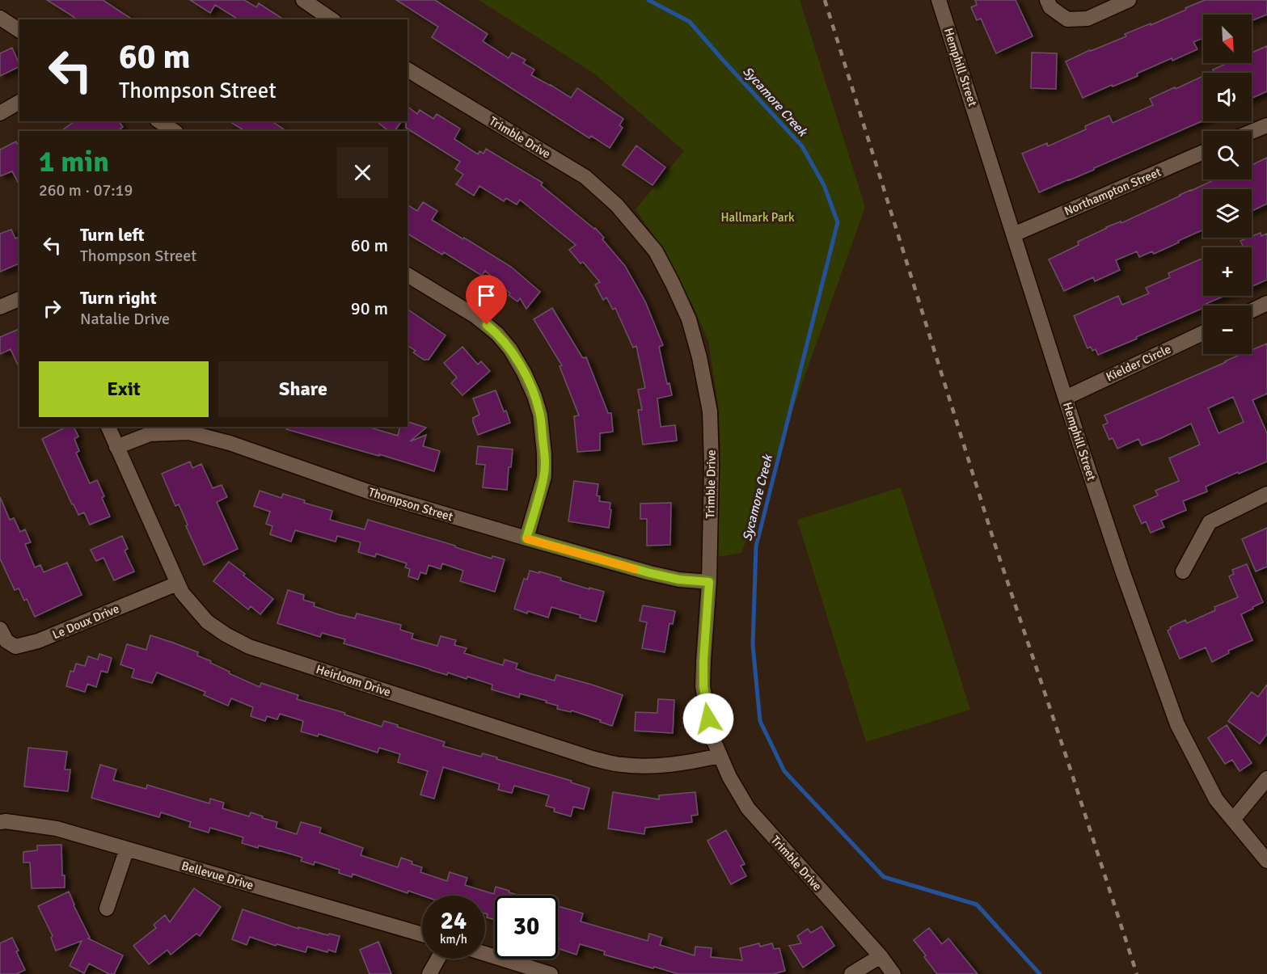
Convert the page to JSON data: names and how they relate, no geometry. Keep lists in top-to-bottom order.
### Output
{
  "streets": {
    "street": [
      "Hemphill Street",
      "Trimble Drive",
      "Northampton Street",
      "Kielder Circle",
      "Thompson Street",
      "Le Doux Drive",
      "Heirloom Drive",
      "Bellevue Drive"
    ]
  },
  "crossings": [
    ["Hemphill Street", "Northampton Street"],
    ["Hemphill Street", "Kielder Circle"],
    ["Trimble Drive", "Thompson Street"],
    ["Trimble Drive", "Heirloom Drive"],
    ["Thompson Street", "Heirloom Drive"],
    ["Le Doux Drive", "Heirloom Drive"]
  ],
  "water": ["Sycamore Creek"],
  "parks": ["Hallmark Park"],
  "north": "bottom right",
  "page": {
    "map_buttons": ["+", "−"],
    "turn": ["60 m", "Thompson Street"],
    "heading": ["1 min", "260 m · 07:19"],
    "list": [
      {
        "name": "Turn left",
        "note": "Thompson Street",
        "value": "60 m"
      },
      {
        "name": "Turn right",
        "note": "Natalie Drive",
        "value": "90 m"
      }
    ],
    "buttons": ["Exit", "Share"],
    "speed": "24 km/h",
    "limit": "30"
  }
}
